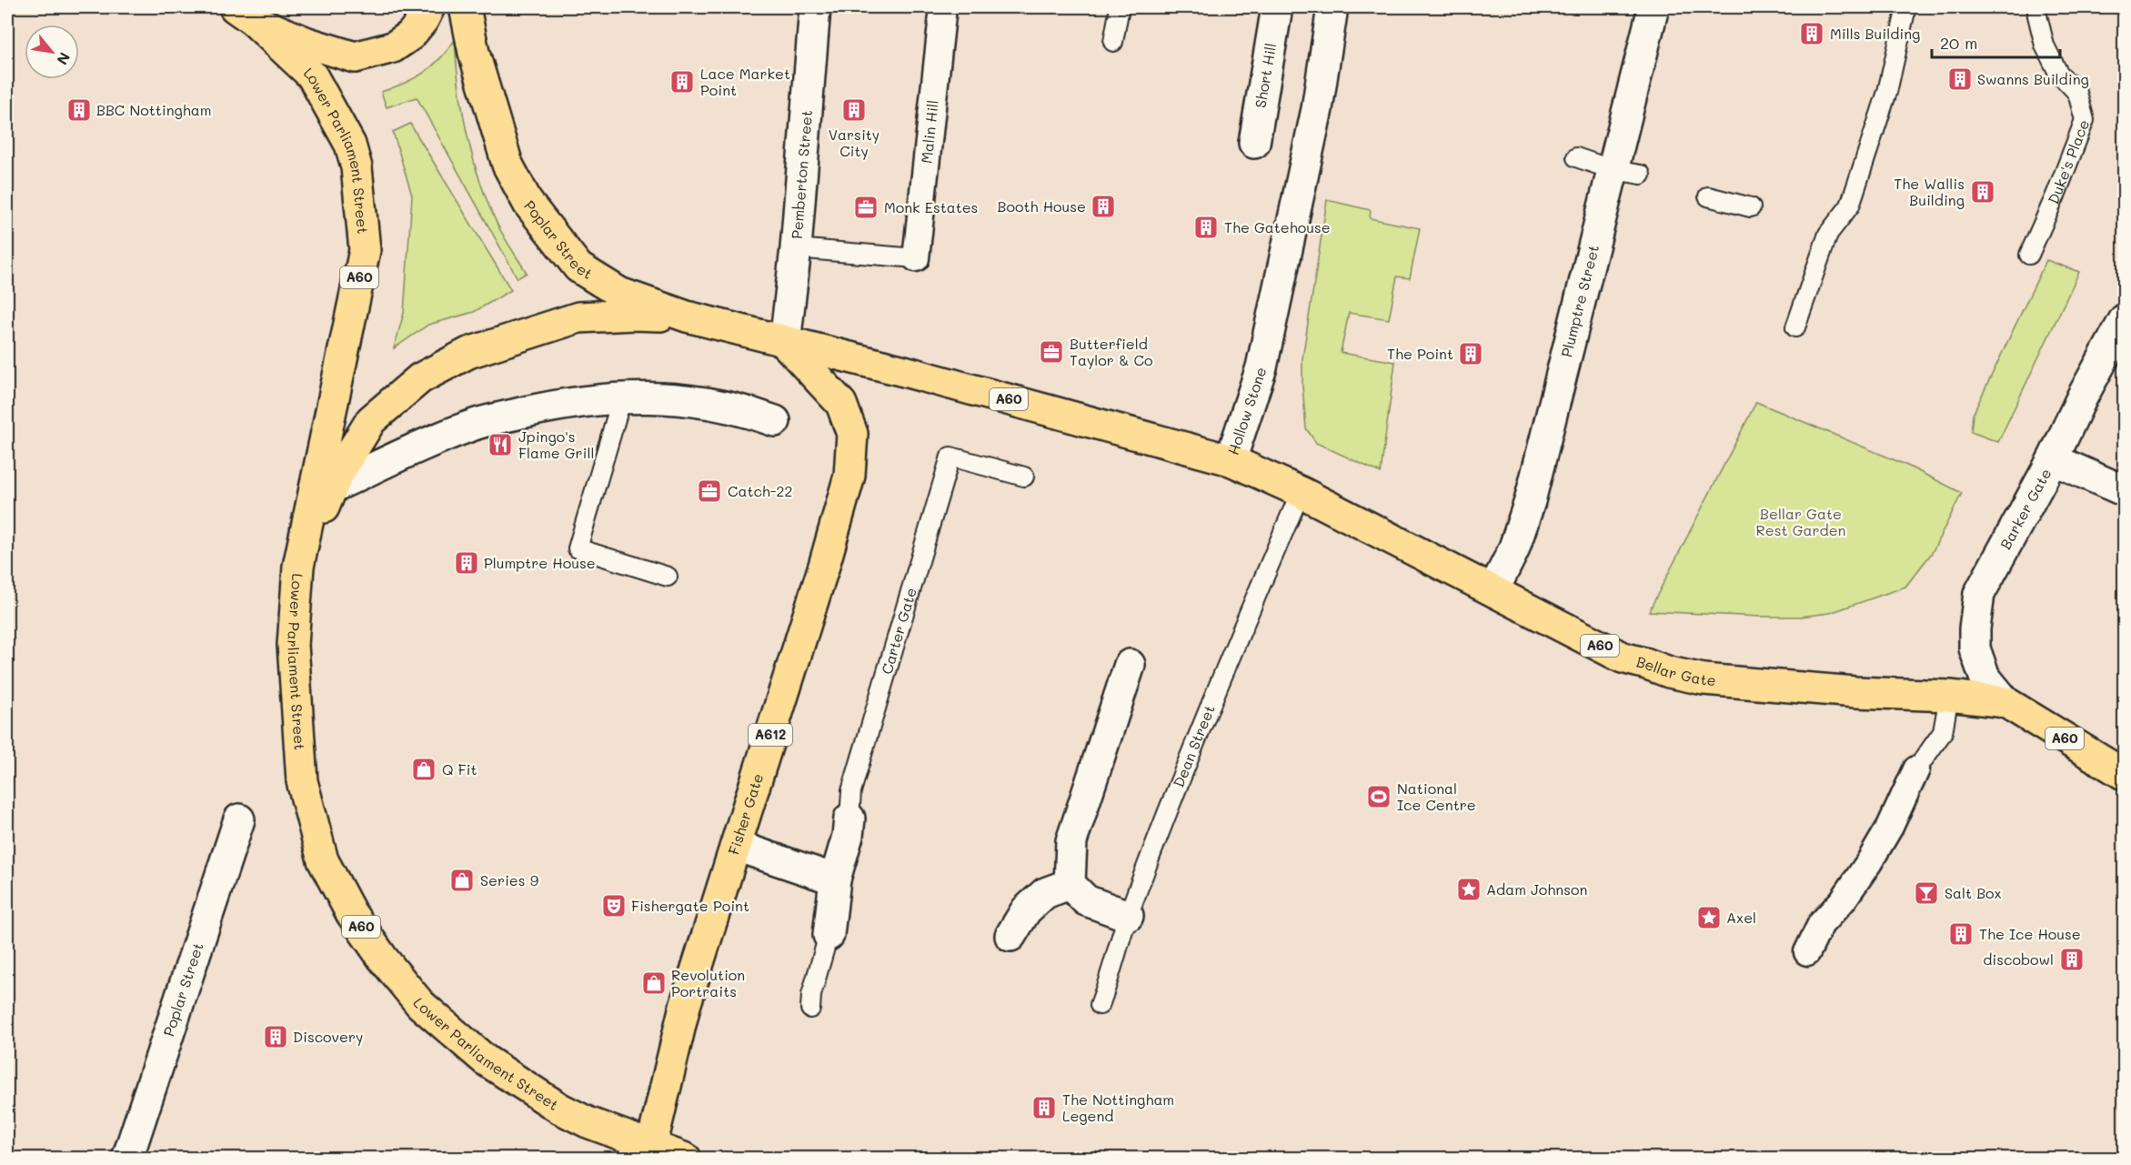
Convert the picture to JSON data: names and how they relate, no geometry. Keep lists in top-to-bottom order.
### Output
{
  "streets": {
    "main road": [
      "Lower Parliament Street",
      "Poplar Street",
      "A60",
      "Hollow Stone",
      "Bellar Gate",
      "A612",
      "Fisher Gate"
    ],
    "street": [
      "Short Hill",
      "Malin Hill",
      "Pemberton Street",
      "Plumptre Street",
      "Barker Gate",
      "Carter Gate"
    ],
    "lane": ["Duke's Place", "Dean Street"]
  },
  "crossings": [
    ["Lower Parliament Street", "A60"],
    ["Lower Parliament Street", "Fisher Gate"],
    ["Pemberton Street", "Poplar Street"],
    ["Pemberton Street", "Hollow Stone"],
    ["Pemberton Street", "Fisher Gate"],
    ["Poplar Street", "Hollow Stone"],
    ["Poplar Street", "Fisher Gate"],
    ["A60", "Barker Gate"],
    ["A60", "Bellar Gate"],
    ["Plumptre Street", "Bellar Gate"],
    ["Hollow Stone", "Bellar Gate"],
    ["Hollow Stone", "Fisher Gate"],
    ["Barker Gate", "Bellar Gate"],
    ["Bellar Gate", "Dean Street"]
  ],
  "parks": ["Bellar Gate Rest Garden"],
  "places": {
    "building": [
      "Mills Building",
      "Swanns Building",
      "Lace Market Point",
      "BBC Nottingham",
      "Varsity City",
      "The Wallis Building",
      "Booth House",
      "The Gatehouse",
      "The Point",
      "Plumptre House",
      "The Ice House",
      "discobowl",
      "Discovery",
      "The Nottingham Legend"
    ],
    "office": ["Monk Estates", "Butterfield Taylor & Co", "Catch-22"],
    "restaurant": ["Jpingo's Flame Grill"],
    "shop": ["Q Fit", "Series 9", "Revolution Portraits"],
    "sports": ["National Ice Centre"],
    "place": ["Adam Johnson", "Axel"],
    "bar": ["Salt Box"],
    "theatre": ["Fishergate Point"]
  },
  "scale_bar": "20 m",
  "north": "bottom right"
}
